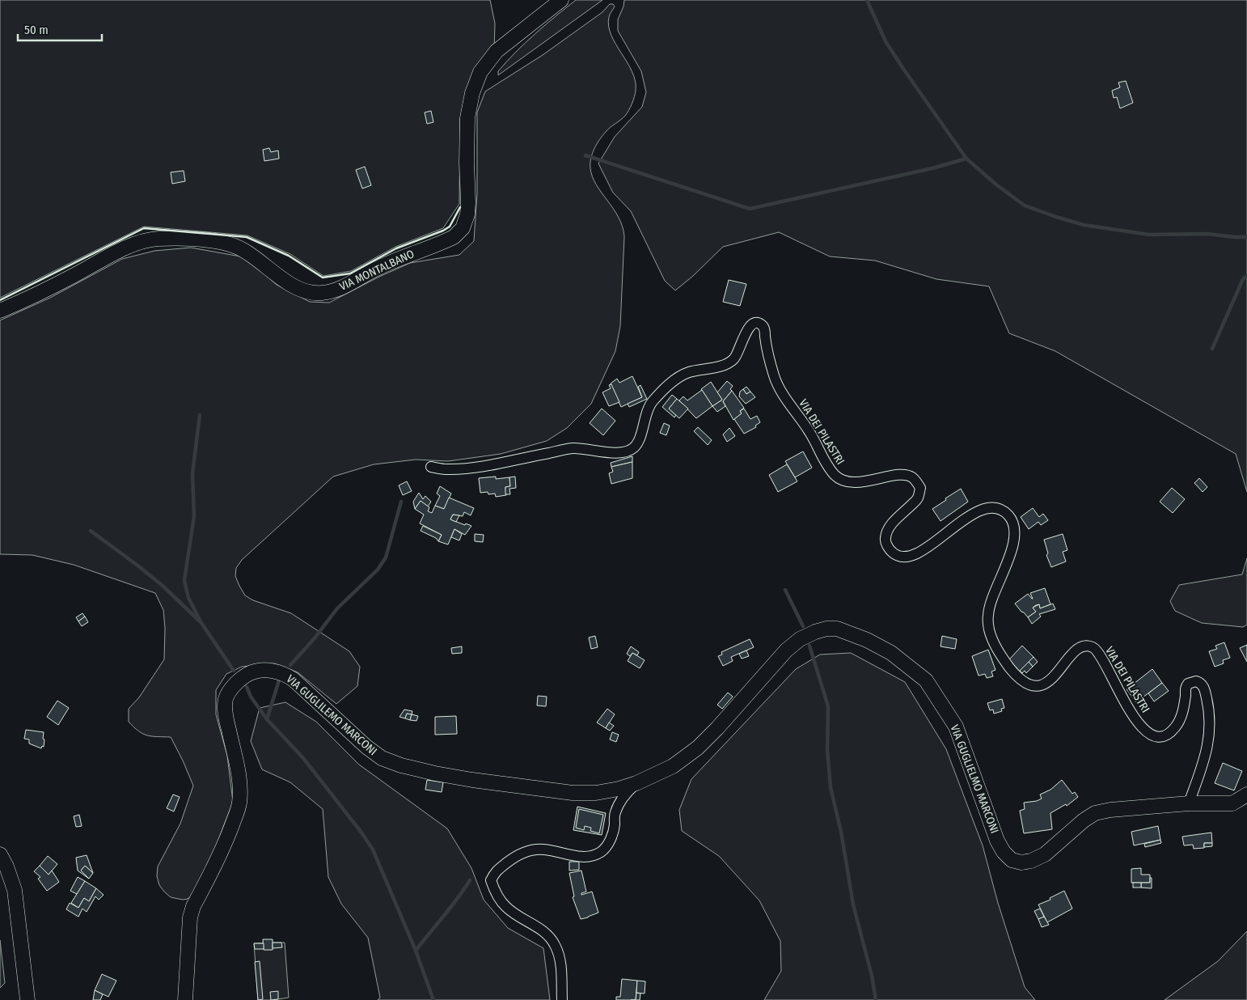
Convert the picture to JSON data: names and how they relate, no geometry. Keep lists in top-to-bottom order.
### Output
{
  "streets": {
    "street": [
      "VIA MONTALBANO",
      "VIA DEI PILASTRI",
      "VIA GUGLILEMO MARCONI",
      "VIA GUGLIELMO MARCONI"
    ]
  },
  "crossings": [
    ["VIA DEI PILASTRI", "VIA GUGLIELMO MARCONI"],
    ["VIA GUGLILEMO MARCONI", "VIA GUGLIELMO MARCONI"]
  ],
  "scale_bar": "50 m"
}
